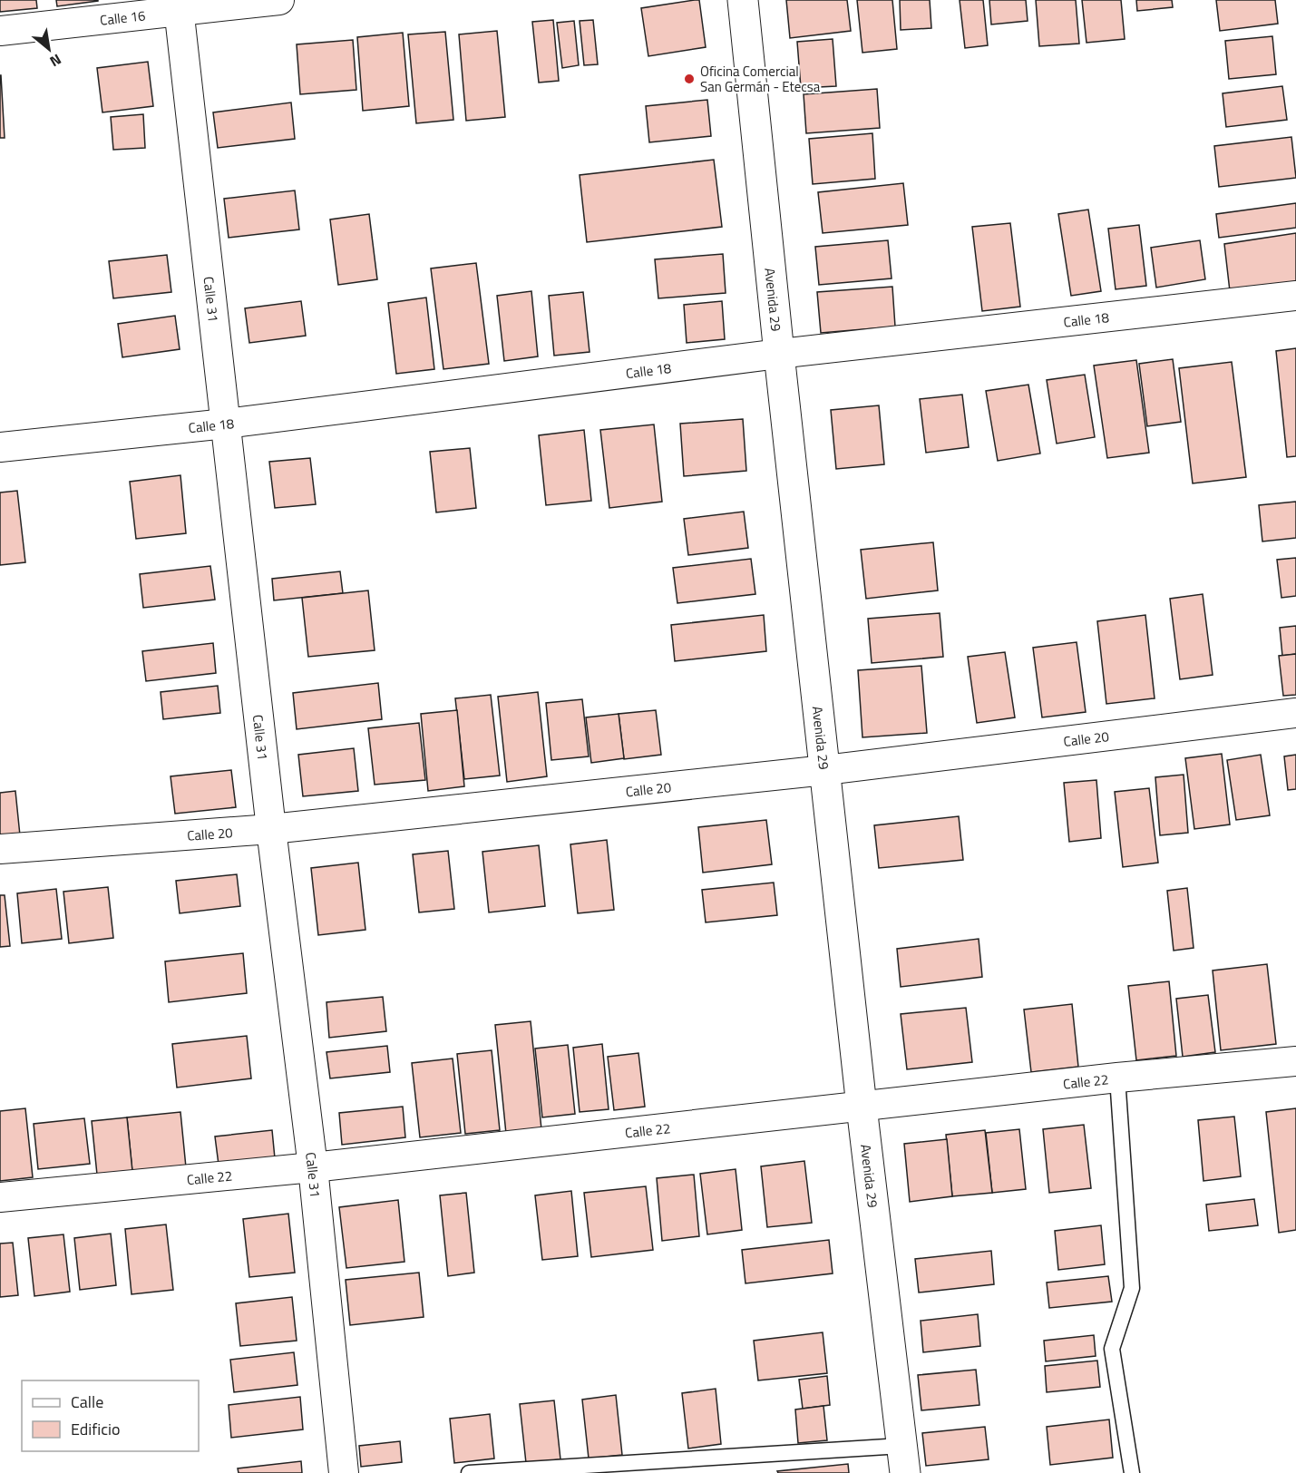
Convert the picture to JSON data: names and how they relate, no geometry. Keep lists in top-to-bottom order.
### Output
{
  "streets": {
    "street": [
      "Calle 16",
      "Calle 31",
      "Avenida 29",
      "Calle 18",
      "Calle 20",
      "Calle 22"
    ]
  },
  "crossings": [
    ["Calle 16", "Calle 31"],
    ["Calle 31", "Calle 18"],
    ["Calle 31", "Calle 20"],
    ["Calle 31", "Calle 22"],
    ["Avenida 29", "Calle 18"],
    ["Avenida 29", "Calle 20"],
    ["Avenida 29", "Calle 22"]
  ],
  "places": ["Oficina Comercial San Germán - Etecsa"],
  "legend": ["Calle", "Edificio"],
  "north": "bottom right"
}
